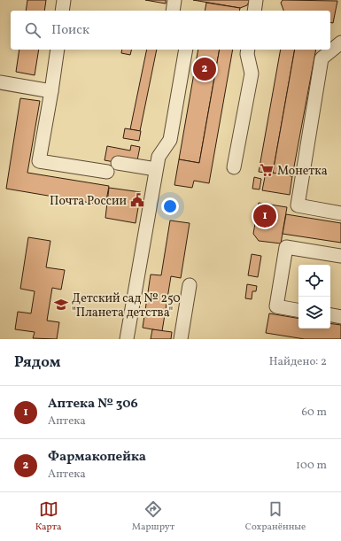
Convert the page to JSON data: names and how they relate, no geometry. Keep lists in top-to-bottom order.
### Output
{
  "places": {
    "supermarket": ["Монетка"],
    "public building": ["Почта России"],
    "school or university": ["Детский сад № 250 \"Планета детства\""]
  },
  "page": {
    "search": "Поиск",
    "pins": ["2", "1"],
    "heading": ["Рядом", "Найдено: 2"],
    "list": [
      {
        "mark": "1",
        "name": "Аптека № 306",
        "note": "Аптека",
        "value": "60 m"
      },
      {
        "mark": "2",
        "name": "Фармакопейка",
        "note": "Аптека",
        "value": "100 m"
      }
    ],
    "nav": ["Карта", "Маршрут", "Сохранённые"]
  }
}
